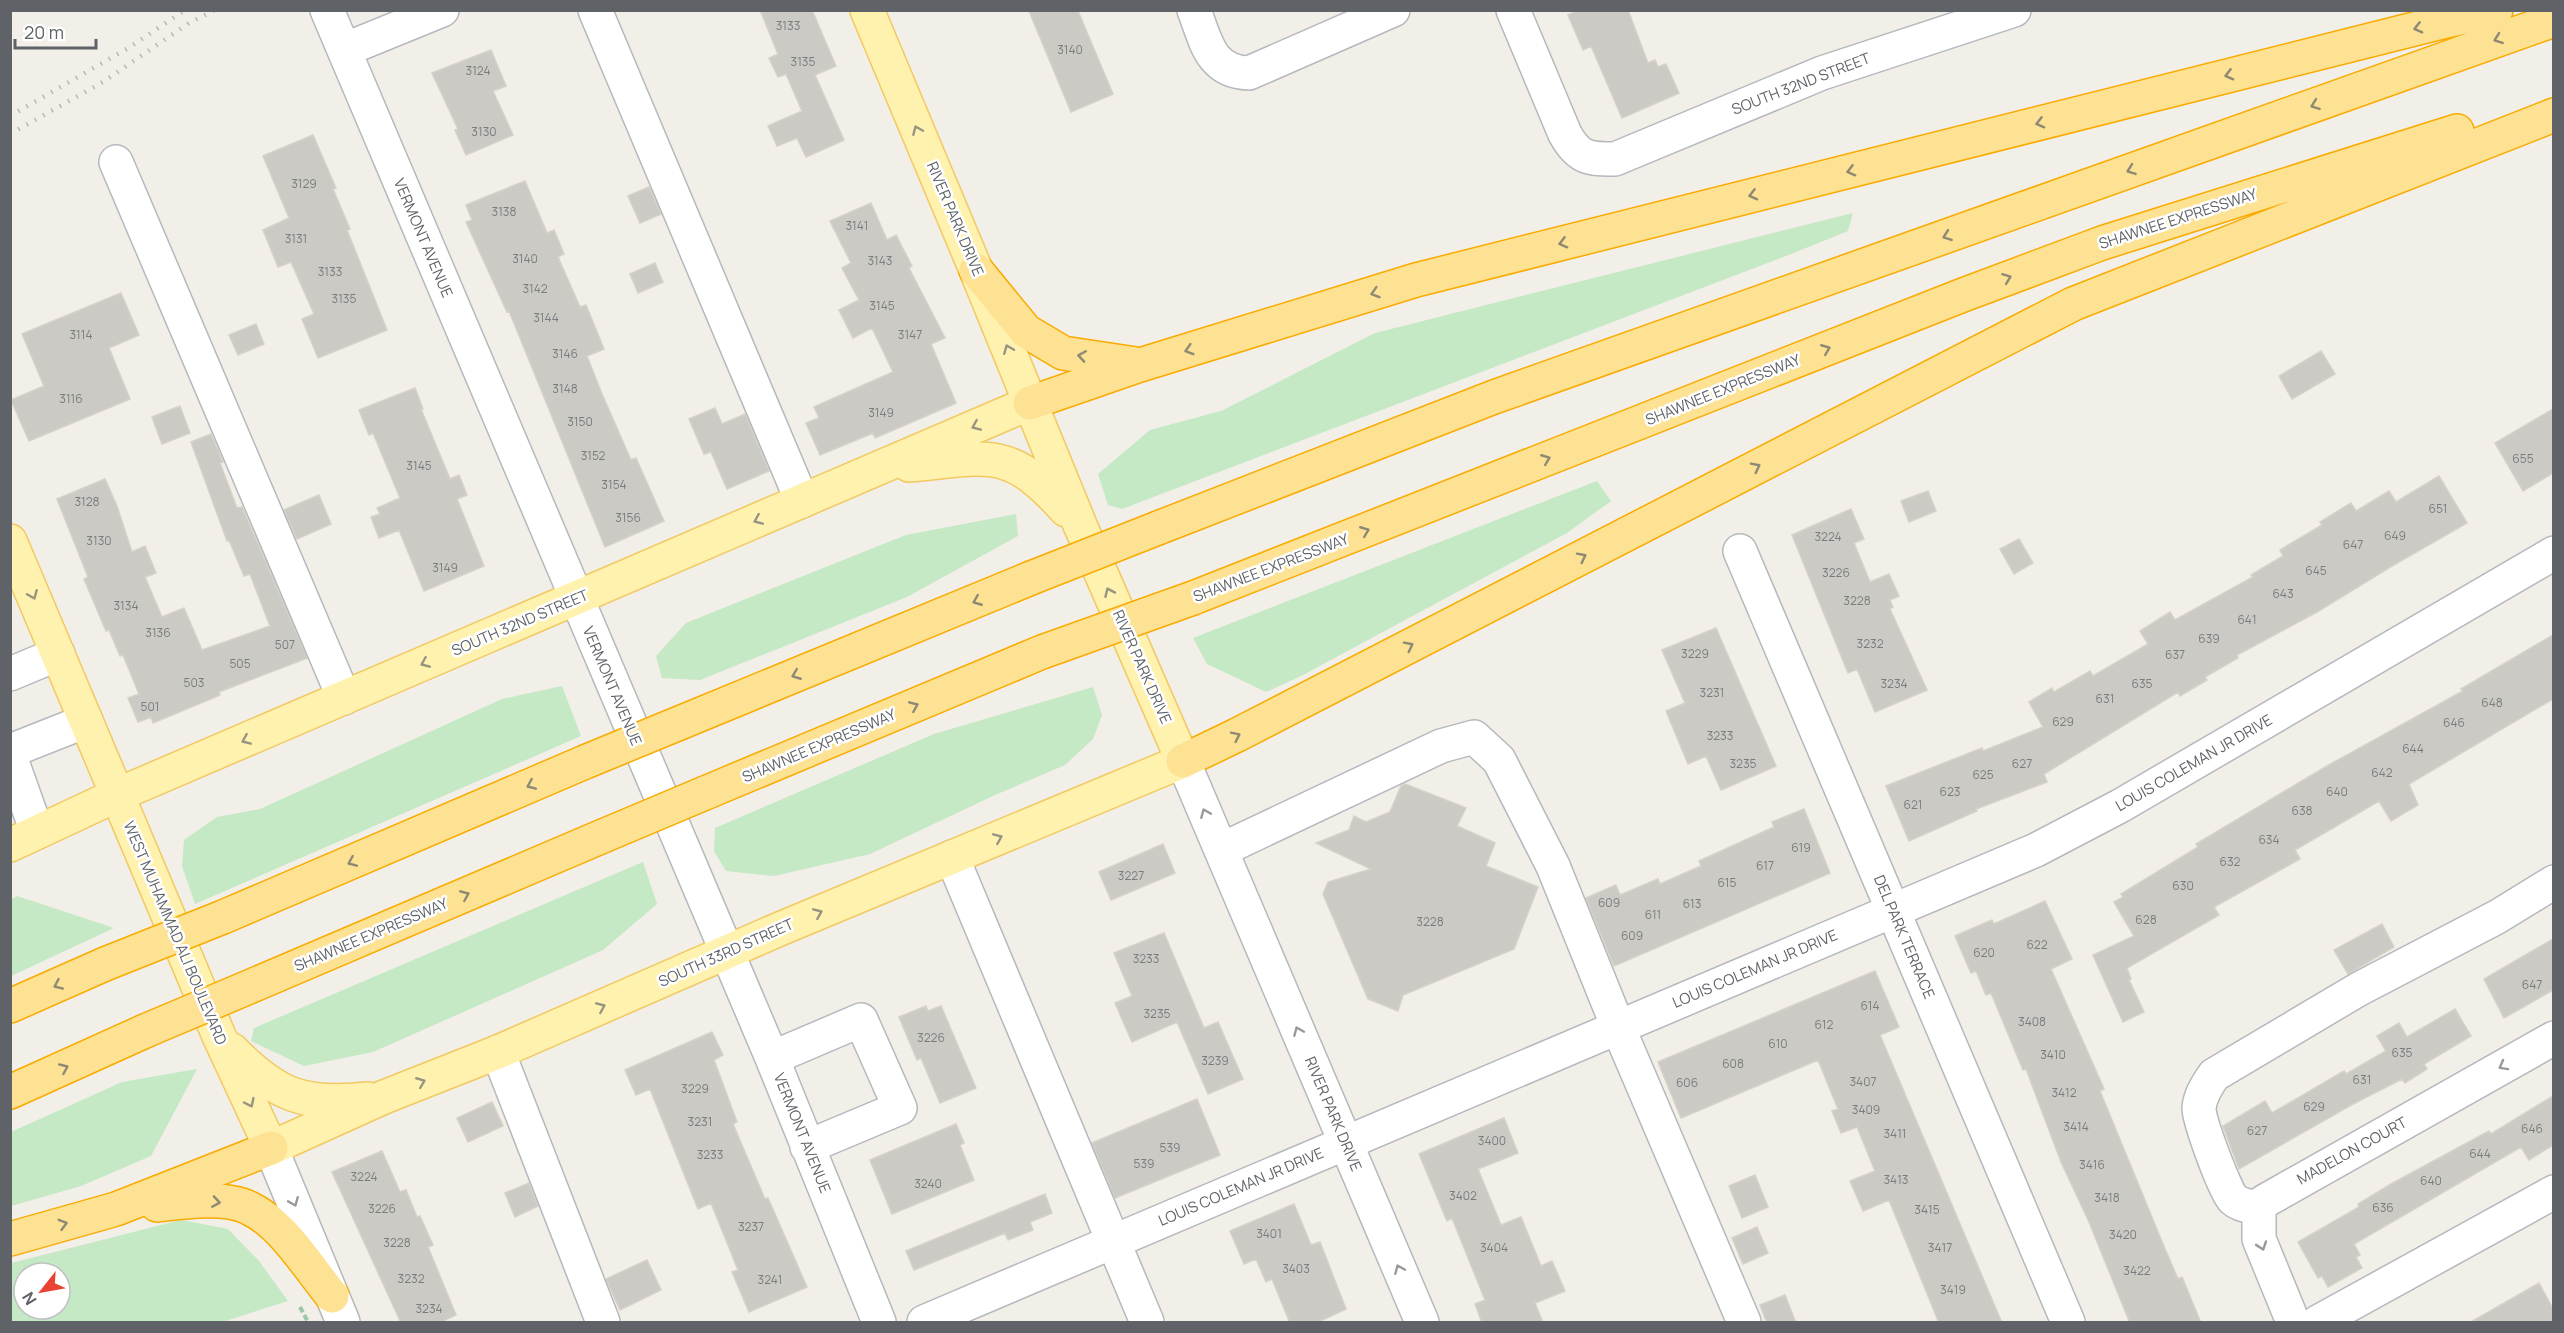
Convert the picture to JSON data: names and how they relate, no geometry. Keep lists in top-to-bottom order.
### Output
{
  "streets": {
    "highway": ["SHAWNEE EXPRESSWAY"],
    "main road": [
      "SOUTH 32ND STREET",
      "RIVER PARK DRIVE",
      "WEST MUHAMMAD ALI BOULEVARD",
      "SOUTH 33RD STREET"
    ],
    "street": [
      "VERMONT AVENUE",
      "LOUIS COLEMAN JR DRIVE",
      "DEL PARK TERRACE",
      "MADELON COURT"
    ]
  },
  "crossings": [
    ["SOUTH 32ND STREET", "RIVER PARK DRIVE"],
    ["SOUTH 32ND STREET", "VERMONT AVENUE"],
    ["SOUTH 32ND STREET", "WEST MUHAMMAD ALI BOULEVARD"],
    ["RIVER PARK DRIVE", "LOUIS COLEMAN JR DRIVE"],
    ["RIVER PARK DRIVE", "SOUTH 33RD STREET"],
    ["VERMONT AVENUE", "SOUTH 33RD STREET"],
    ["LOUIS COLEMAN JR DRIVE", "DEL PARK TERRACE"],
    ["WEST MUHAMMAD ALI BOULEVARD", "SOUTH 33RD STREET"]
  ],
  "one_way": [
    "SOUTH 32ND STREET",
    "RIVER PARK DRIVE",
    "WEST MUHAMMAD ALI BOULEVARD",
    "SOUTH 33RD STREET"
  ],
  "house_numbers": [
    "3133",
    "3140",
    "3135",
    "3124",
    "3130",
    "3129",
    "3138",
    "3141",
    "3131",
    "3140",
    "3143",
    "3133",
    "3142",
    "3135",
    "3145",
    "3144",
    "3114",
    "3147",
    "3146",
    "3148",
    "3116",
    "3149",
    "3150",
    "3152",
    "655",
    "3145",
    "3154",
    "3128",
    "651",
    "3156",
    "649",
    "3224",
    "3130",
    "647",
    "3149",
    "645",
    "3226",
    "643",
    "3228",
    "3134",
    "641",
    "3136",
    "639",
    "3232",
    "507",
    "3229",
    "637",
    "505",
    "503",
    "3234",
    "635",
    "3231",
    "631",
    "648",
    "501",
    "629",
    "646",
    "3233",
    "644",
    "3235",
    "627",
    "642",
    "625",
    "623",
    "640",
    "621",
    "638",
    "634",
    "619",
    "632",
    "617",
    "3227",
    "615",
    "630",
    "609",
    "613",
    "611",
    "628",
    "3228",
    "609",
    "622",
    "620",
    "3233",
    "647",
    "614",
    "3235",
    "3408",
    "612",
    "3226",
    "610",
    "635",
    "3410",
    "3239",
    "608",
    "631",
    "3407",
    "606",
    "3229",
    "3412",
    "629",
    "3409",
    "3231",
    "3414",
    "646",
    "627",
    "3411",
    "3400",
    "539",
    "644",
    "3233",
    "539",
    "3416",
    "3224",
    "3413",
    "640",
    "3240",
    "3402",
    "3418",
    "636",
    "3226",
    "3415",
    "3237",
    "3401",
    "3420",
    "3228",
    "3404",
    "3417",
    "3403",
    "3422",
    "3232",
    "3241",
    "3419",
    "3234"
  ],
  "scale_bar": "20 m",
  "north": "bottom left"
}
